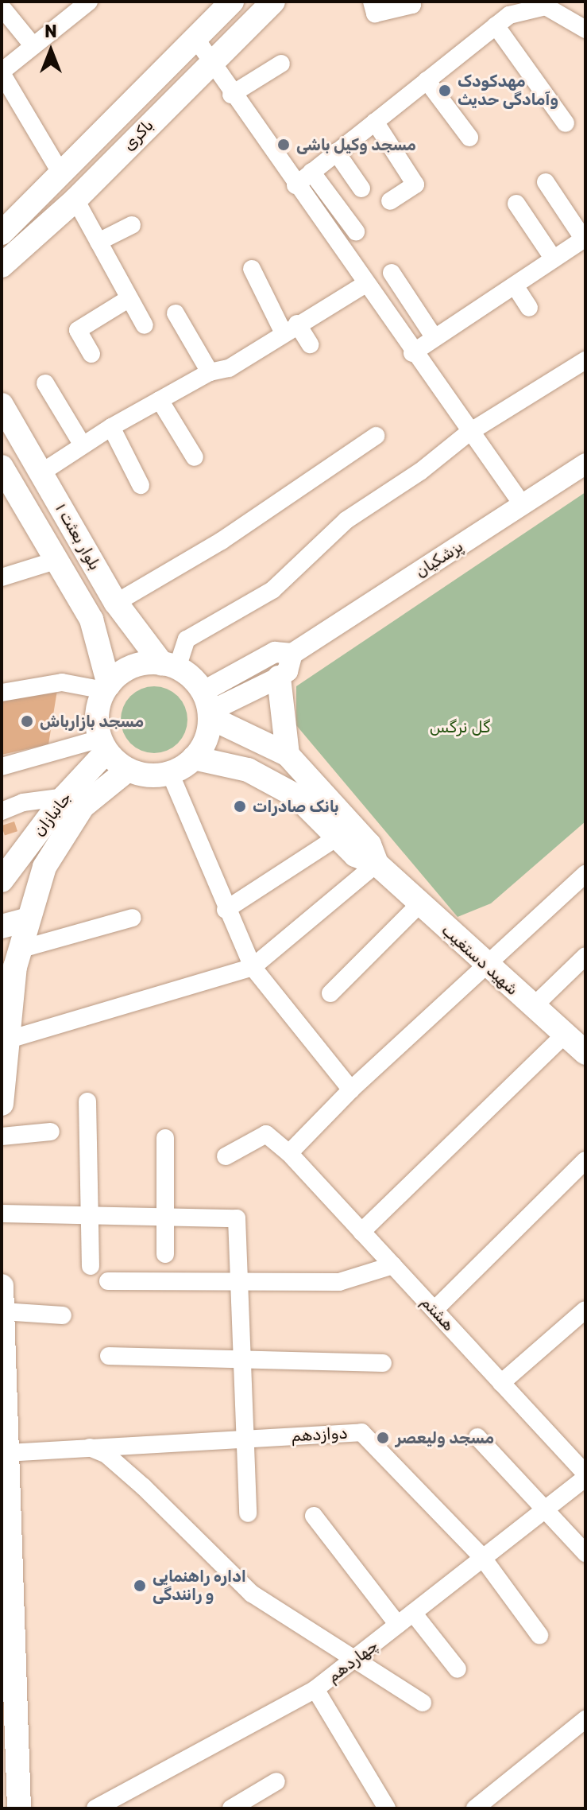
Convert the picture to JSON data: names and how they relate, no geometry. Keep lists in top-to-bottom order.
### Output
{
  "streets": {
    "main road": [
      "باکری",
      "بلوار بعثت ۱",
      "جانبازان",
      "شهید دستغیب"
    ],
    "street": [
      "پزشکیان",
      "هشتم",
      "دوازدهم",
      "چهاردهم"
    ]
  },
  "crossings": [
    ["بلوار بعثت ۱", "پزشکیان"],
    ["بلوار بعثت ۱", "جانبازان"],
    ["پزشکیان", "جانبازان"],
    ["هشتم", "چهاردهم"],
    ["دوازدهم", "چهاردهم"]
  ],
  "parks": ["گل نرگس"],
  "places": [
    "مهدکودک وآمادگی حدیث",
    "مسجد وکیل باشی",
    "مسجد بازارباش",
    "بانک صادرات",
    "مسجد ولیعصر",
    "اداره راهنمایی و رانندگی"
  ],
  "north": "top"
}
